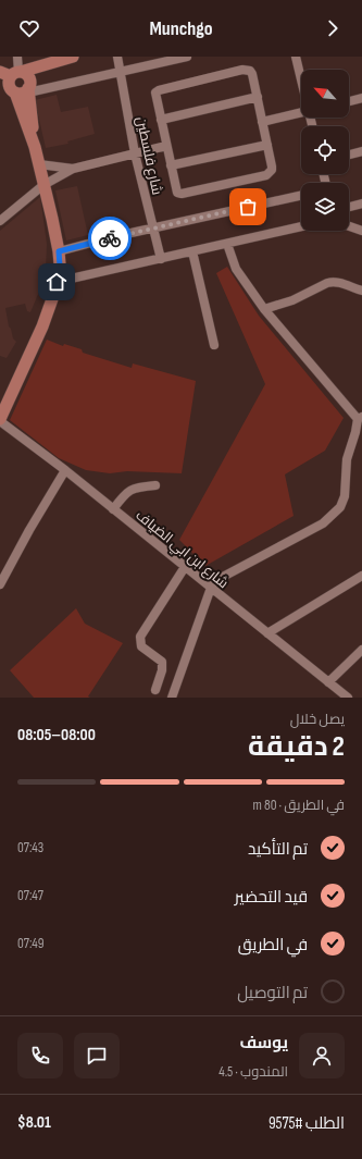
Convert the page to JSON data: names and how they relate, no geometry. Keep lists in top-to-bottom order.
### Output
{
  "streets": {
    "street": ["شارع فلسطين", "شارع ابن ابي الضياف"]
  },
  "north": "top left",
  "page": {
    "header": "Munchgo",
    "heading": ["2 دقيقة", "يصل خلال", "08:00–08:05"],
    "panel": [
      "يوسف",
      "المندوب · 4.5",
      "الطلب #9575",
      "$8.01"
    ],
    "bar": "في الطريق · 80 m",
    "list": [
      ["تم التأكيد", "07:43"],
      ["قيد التحضير", "07:47"],
      ["في الطريق", "07:49"],
      "تم التوصيل"
    ]
  }
}
